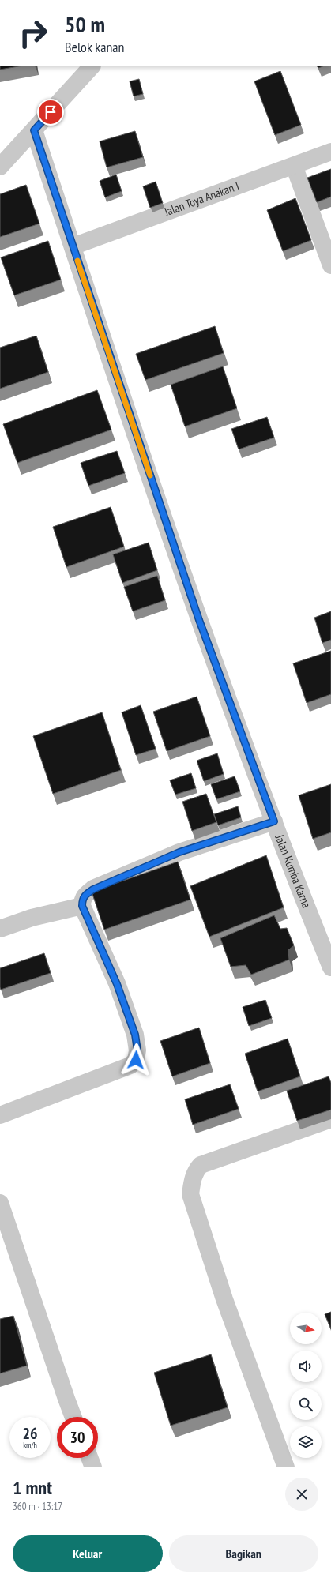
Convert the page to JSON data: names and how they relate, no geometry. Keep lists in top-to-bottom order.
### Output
{
  "streets": {
    "street": ["Jalan Toya Anakan I", "Jalan Kumba Karna"]
  },
  "crossings": [
    ["Jalan Toya Anakan I", "Jalan Kumba Karna"]
  ],
  "north": "right",
  "page": {
    "turn": ["50 m", "Belok kanan"],
    "speed": "26 km/h",
    "limit": "30",
    "heading": ["1 mnt", "360 m · 13:17"],
    "buttons": ["Keluar", "Bagikan"]
  }
}
